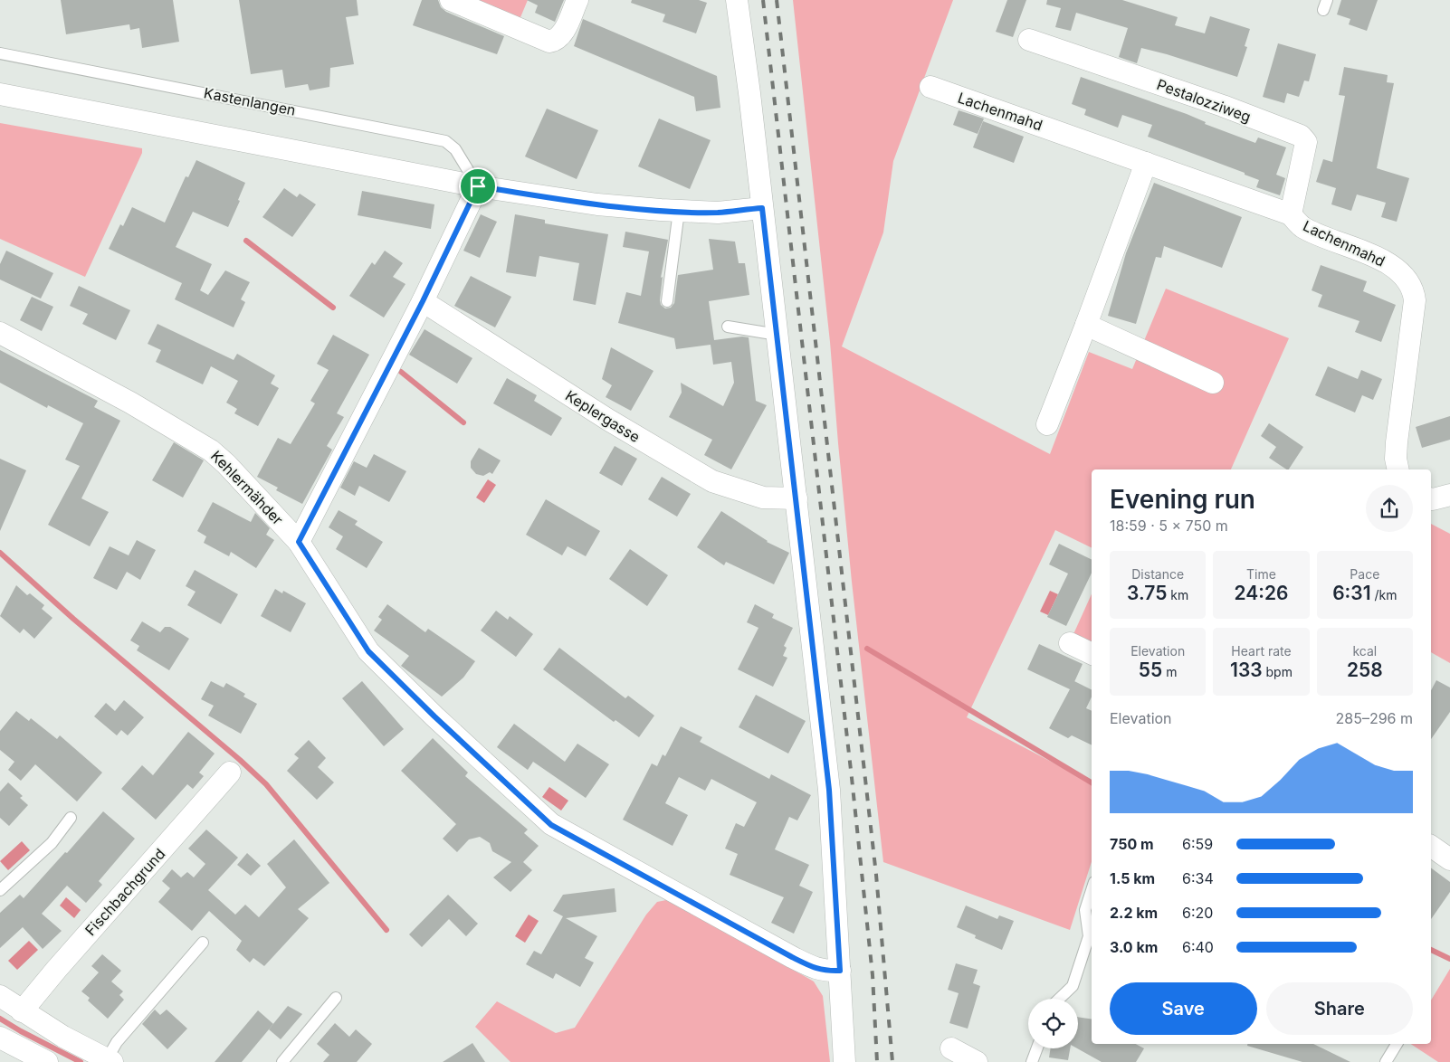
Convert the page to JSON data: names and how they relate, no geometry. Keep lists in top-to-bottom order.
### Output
{
  "streets": {
    "street": [
      "Pestalozziweg",
      "Lachenmahd",
      "Keplergasse",
      "Kehlermähder",
      "Fischbachgrund"
    ],
    "lane": ["Kastenlangen"]
  },
  "crossings": [
    ["Pestalozziweg", "Lachenmahd"]
  ],
  "page": {
    "heading": ["Evening run", "18:59 · 5 × 750 m"],
    "stats": [
      ["Distance", "3.75 km"],
      ["Time", "24:26"],
      ["Pace", "6:31 /km"],
      ["Elevation", "55 m"],
      ["Heart rate", "133 bpm"],
      ["kcal", "258"]
    ],
    "chart": ["Elevation", "285–296 m"],
    "list": [
      {
        "name": "750 m",
        "note": "6:59"
      },
      {
        "name": "1.5 km",
        "note": "6:34"
      },
      {
        "name": "2.2 km",
        "note": "6:20"
      },
      {
        "name": "3.0 km",
        "note": "6:40"
      }
    ],
    "buttons": ["Save", "Share"]
  }
}
